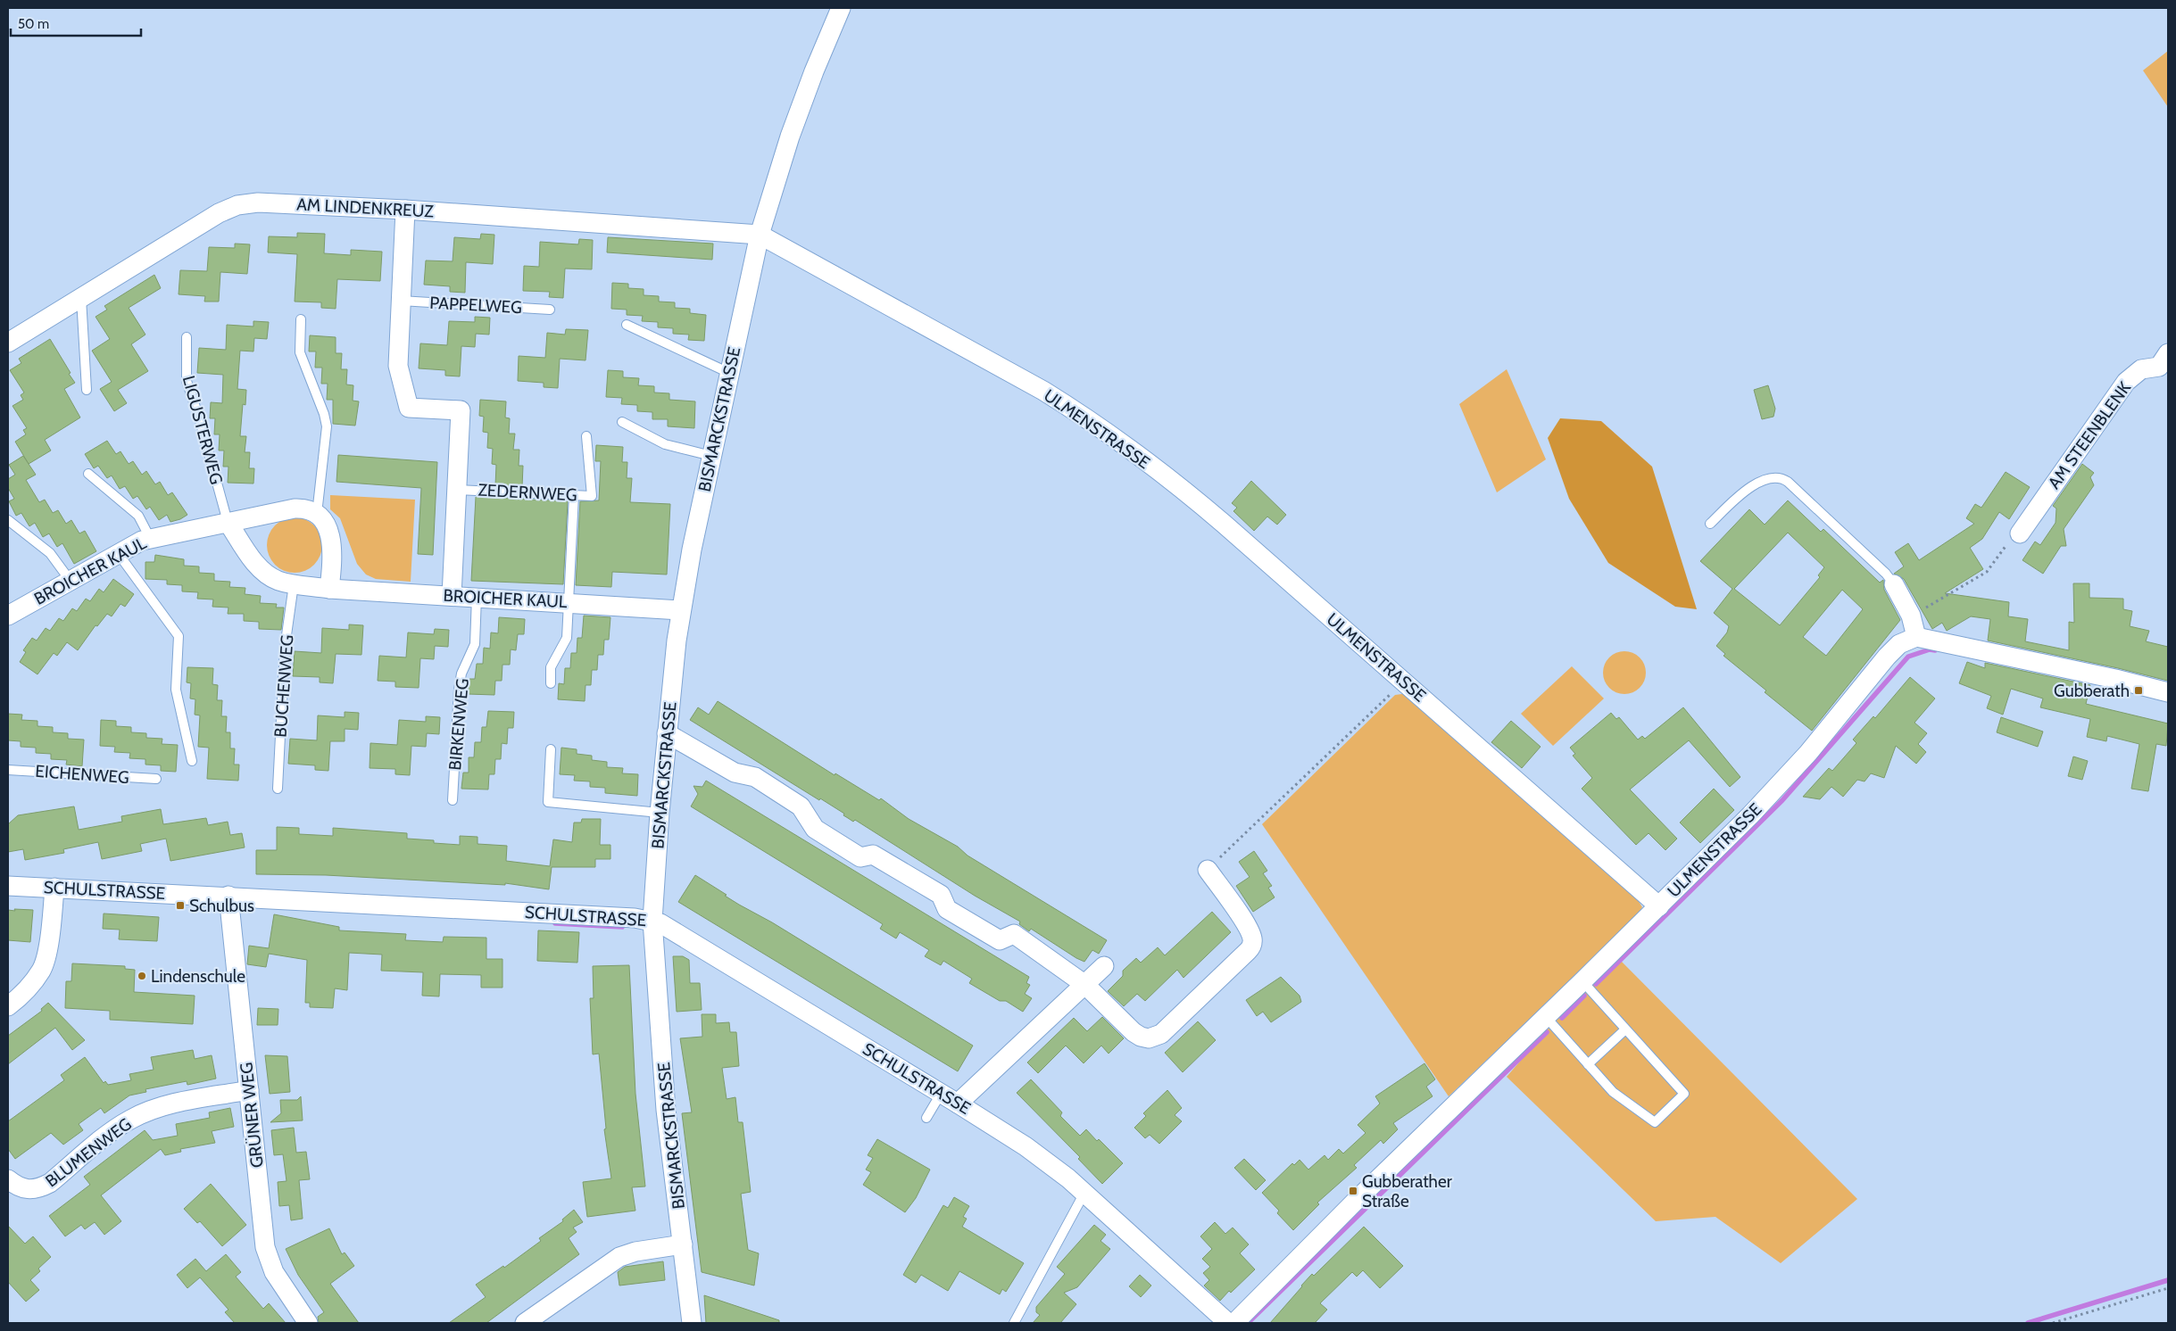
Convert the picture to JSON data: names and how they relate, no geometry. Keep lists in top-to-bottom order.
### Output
{
  "streets": {
    "street": [
      "AM LINDENKREUZ",
      "BISMARCKSTRASSE",
      "ULMENSTRASSE",
      "AM STEENBLENK",
      "BROICHER KAUL",
      "SCHULSTRASSE",
      "GRÜNER WEG",
      "BLUMENWEG"
    ],
    "lane": [
      "PAPPELWEG",
      "LIGUSTERWEG",
      "ZEDERNWEG",
      "BUCHENWEG",
      "BIRKENWEG",
      "EICHENWEG"
    ]
  },
  "crossings": [
    ["AM LINDENKREUZ", "BISMARCKSTRASSE"],
    ["AM LINDENKREUZ", "ULMENSTRASSE"],
    ["BISMARCKSTRASSE", "ULMENSTRASSE"],
    ["BISMARCKSTRASSE", "BROICHER KAUL"],
    ["BISMARCKSTRASSE", "SCHULSTRASSE"],
    ["LIGUSTERWEG", "BROICHER KAUL"],
    ["BROICHER KAUL", "BUCHENWEG"],
    ["BROICHER KAUL", "BIRKENWEG"],
    ["SCHULSTRASSE", "GRÜNER WEG"],
    ["GRÜNER WEG", "BLUMENWEG"]
  ],
  "places": {
    "transit": ["Gubberath", "Schulbus", "Gubberather Straße"],
    "other": ["Lindenschule"]
  },
  "scale_bar": "50 m"
}
